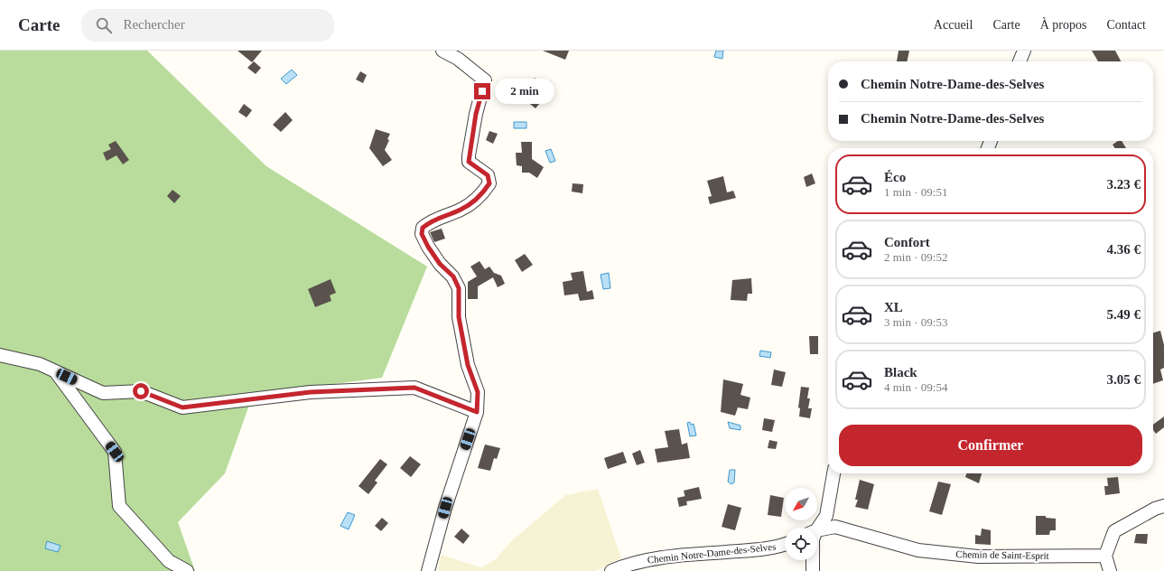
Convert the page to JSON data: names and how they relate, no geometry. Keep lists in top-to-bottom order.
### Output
{
  "streets": {
    "street": ["Chemin Notre-Dame-des-Selves", "Chemin de Saint-Esprit"]
  },
  "north": "bottom left",
  "page": {
    "header": "Carte",
    "search": "Rechercher",
    "nav": [
      "Accueil",
      "Carte",
      "À propos",
      "Contact"
    ],
    "banner": ["Chemin Notre-Dame-des-Selves", "Chemin Notre-Dame-des-Selves"],
    "bubble": "2 min",
    "list": [
      {
        "name": "Éco",
        "note": "1 min · 09:51",
        "value": "3.23 €"
      },
      {
        "name": "Confort",
        "note": "2 min · 09:52",
        "value": "4.36 €"
      },
      {
        "name": "XL",
        "note": "3 min · 09:53",
        "value": "5.49 €"
      },
      {
        "name": "Black",
        "note": "4 min · 09:54",
        "value": "3.05 €"
      }
    ],
    "buttons": "Confirmer"
  }
}
